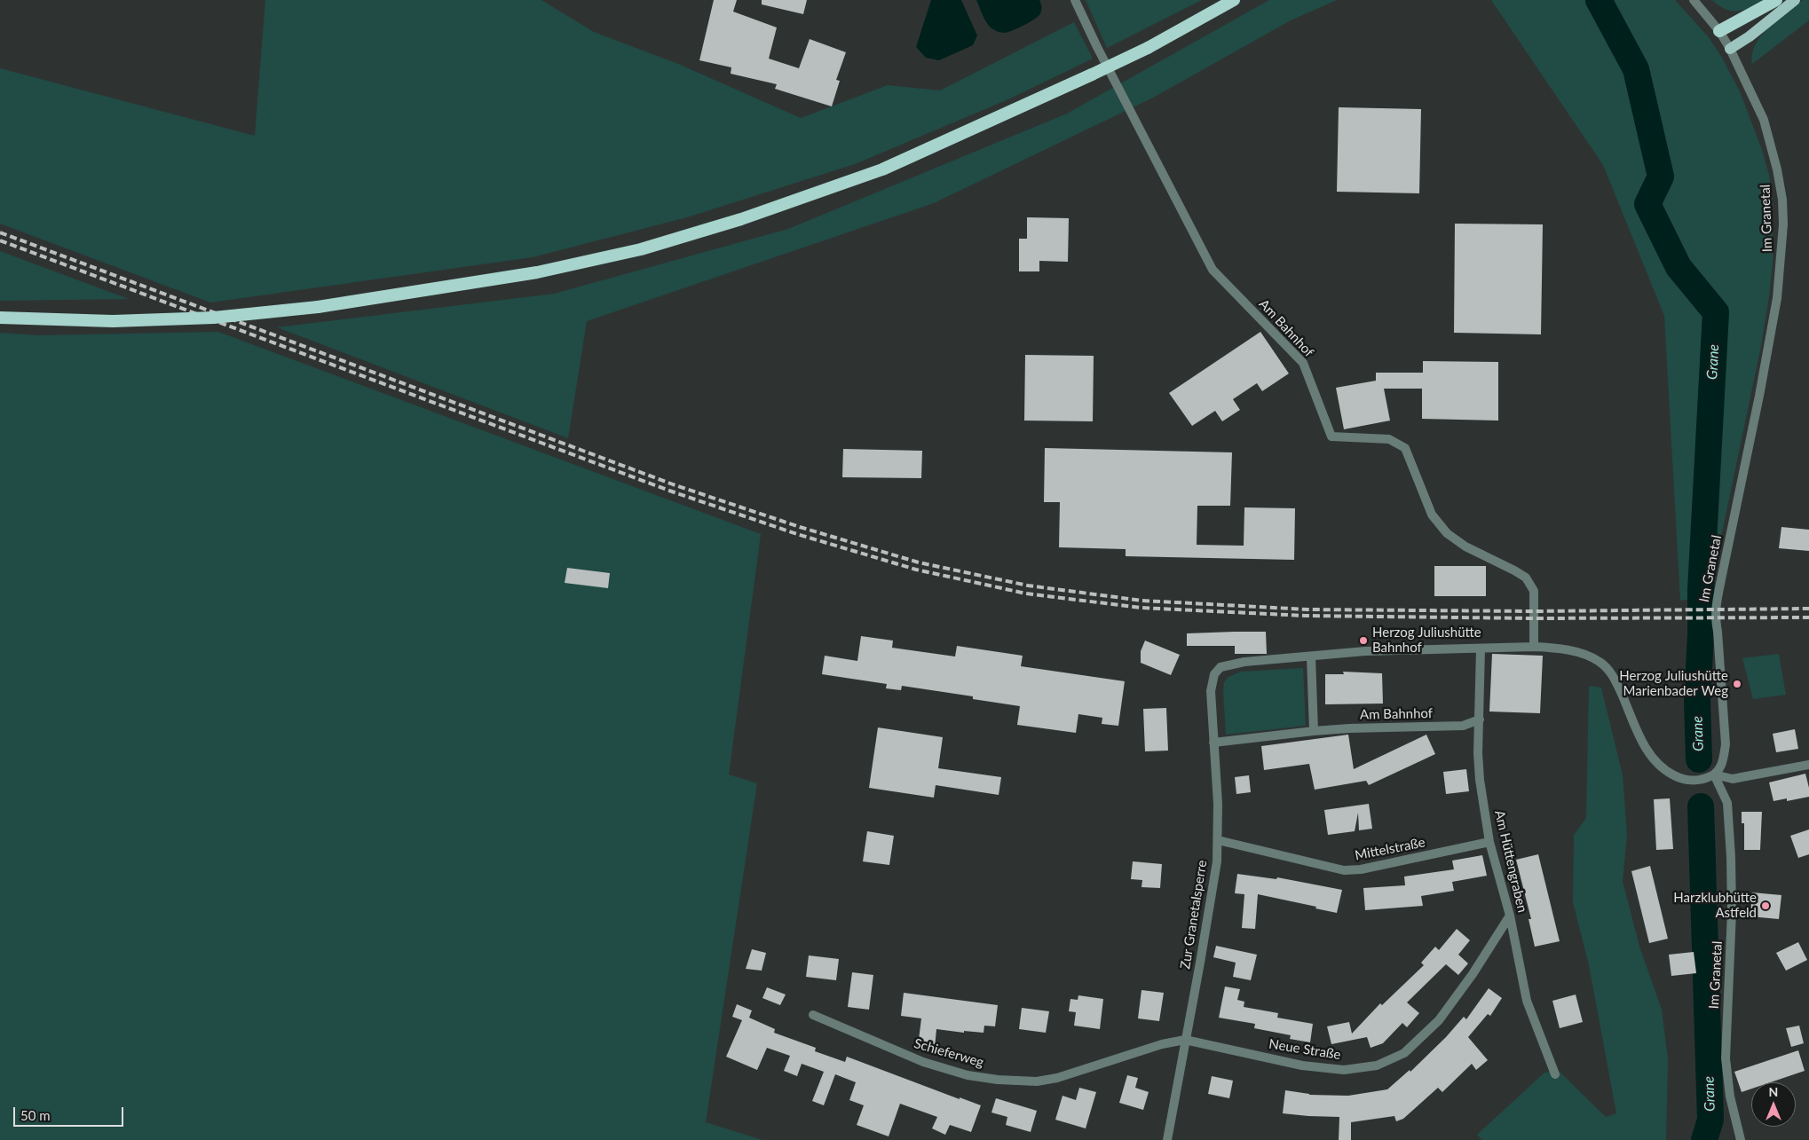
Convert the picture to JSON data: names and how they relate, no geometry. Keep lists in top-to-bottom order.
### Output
{
  "streets": {
    "street": [
      "Im Granetal",
      "Am Bahnhof",
      "Mittelstraße",
      "Am Hüttengraben",
      "Zur Granetalsperre",
      "Neue Straße",
      "Schieferweg"
    ]
  },
  "crossings": [
    ["Am Bahnhof", "Am Hüttengraben"],
    ["Am Bahnhof", "Zur Granetalsperre"],
    ["Mittelstraße", "Am Hüttengraben"],
    ["Mittelstraße", "Zur Granetalsperre"],
    ["Am Hüttengraben", "Neue Straße"],
    ["Zur Granetalsperre", "Neue Straße"],
    ["Zur Granetalsperre", "Schieferweg"],
    ["Neue Straße", "Schieferweg"]
  ],
  "water": ["Grane"],
  "places": ["Herzog Juliushütte Bahnhof", "Herzog Juliushütte Marienbader Weg", "Harzklubhütte Astfeld"],
  "scale_bar": "50 m",
  "north": "top"
}
